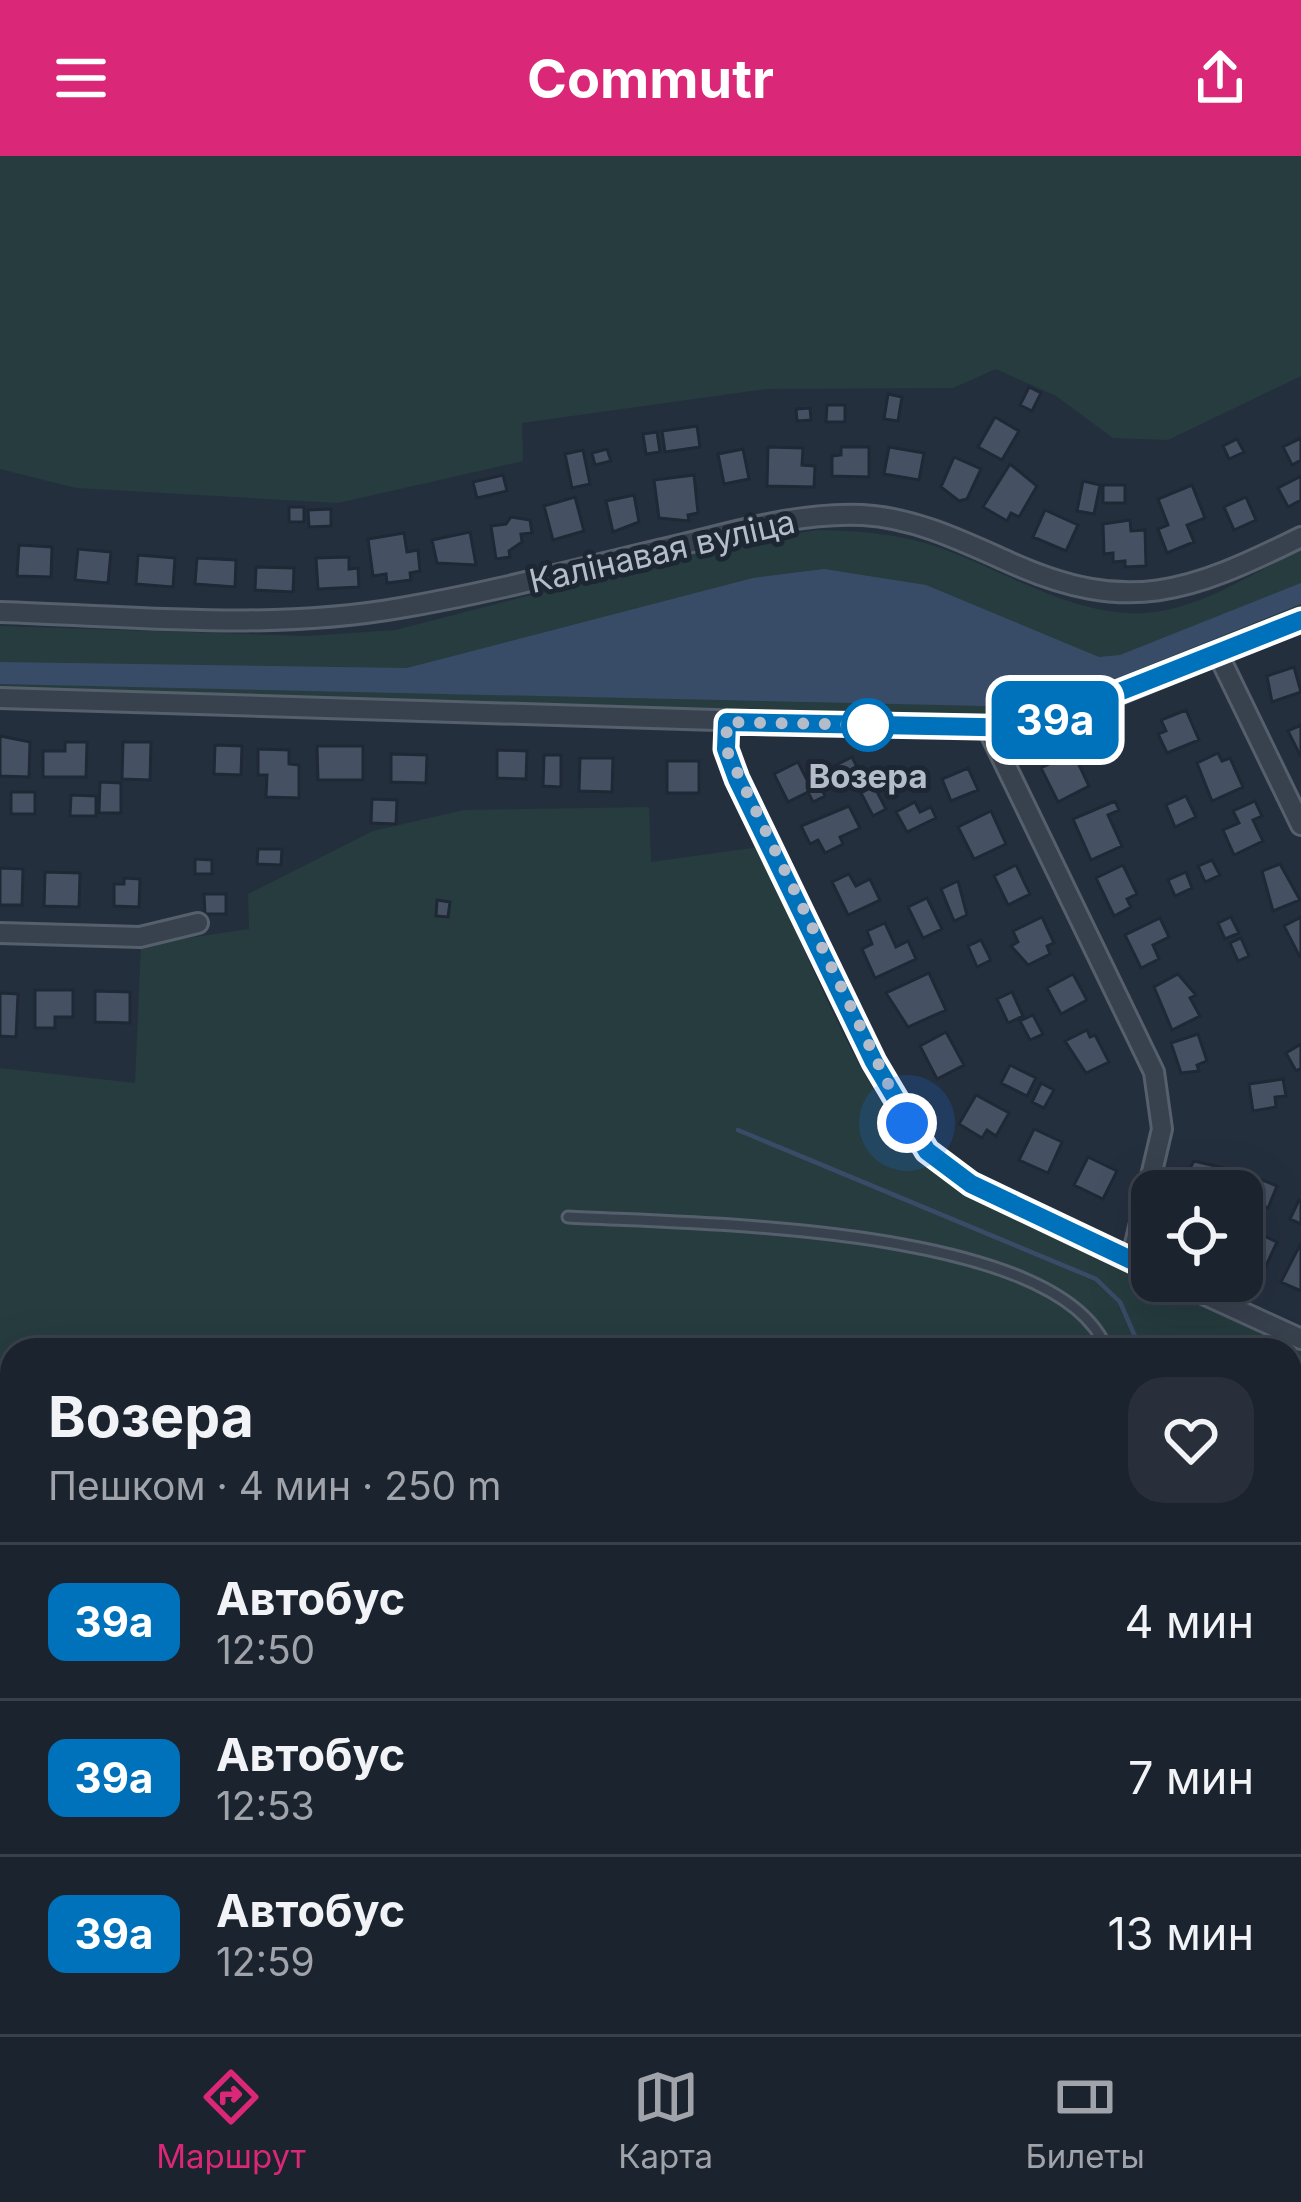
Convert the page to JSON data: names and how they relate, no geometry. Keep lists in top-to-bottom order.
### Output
{
  "streets": {
    "street": ["Калінавая вуліца"]
  },
  "places": ["Возера"],
  "lines": ["bus line 39а"],
  "page": {
    "header": "Commutr",
    "on_map": "39а",
    "heading": ["Возера", "Пешком · 4 мин · 250 m"],
    "list": [
      {
        "mark": "39а",
        "name": "Автобус",
        "note": "12:50",
        "value": "4 мин"
      },
      {
        "mark": "39а",
        "name": "Автобус",
        "note": "12:53",
        "value": "7 мин"
      },
      {
        "mark": "39а",
        "name": "Автобус",
        "note": "12:59",
        "value": "13 мин"
      }
    ],
    "tabs": ["Маршрут", "Карта", "Билеты"]
  }
}
